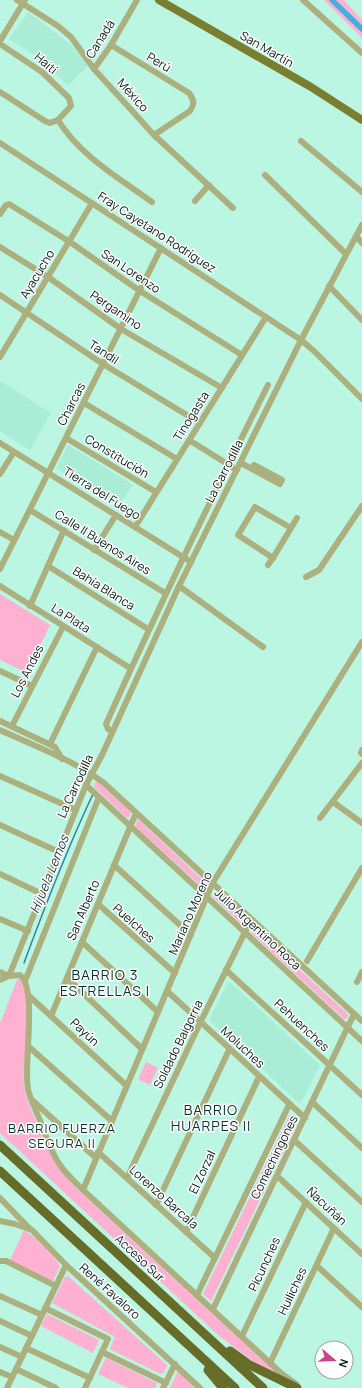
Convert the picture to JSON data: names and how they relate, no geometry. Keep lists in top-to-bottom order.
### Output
{
  "streets": {
    "highway": ["Acceso Sur"],
    "main road": ["San Martín"],
    "street": [
      "Canadá",
      "Perú",
      "Haití",
      "México",
      "Fray Cayetano Rodríguez",
      "San Lorenzo",
      "Ayacucho",
      "Pergamino",
      "Tandil",
      "Charcas",
      "Tinogasta",
      "Constitución",
      "La Carrodilla",
      "Tierra del Fuego",
      "Calle II Buenos Aires",
      "Bahía Blanca",
      "La Plata",
      "Los Andes",
      "San Alberto",
      "Mariano Moreno",
      "Puelches",
      "Julio Argentino Roca",
      "Pehuenches",
      "Payún",
      "Soldado Baigorria",
      "Moluches",
      "Comechingones",
      "El Zorzal",
      "Lorenzo Barcala",
      "Ñacuñán",
      "Picunches",
      "René Favaloro",
      "Huiliches"
    ]
  },
  "crossings": [
    ["Canadá", "Perú"],
    ["Canadá", "México"],
    ["Perú", "México"],
    ["Fray Cayetano Rodríguez", "Ayacucho"],
    ["Fray Cayetano Rodríguez", "Charcas"],
    ["Fray Cayetano Rodríguez", "Tinogasta"],
    ["Fray Cayetano Rodríguez", "La Carrodilla"],
    ["San Lorenzo", "Ayacucho"],
    ["San Lorenzo", "Charcas"],
    ["San Lorenzo", "Tinogasta"],
    ["Ayacucho", "Pergamino"],
    ["Ayacucho", "Tandil"],
    ["Pergamino", "Charcas"],
    ["Pergamino", "Tinogasta"],
    ["Tandil", "Charcas"],
    ["Tandil", "Tinogasta"],
    ["Charcas", "Constitución"],
    ["Charcas", "Tierra del Fuego"],
    ["Charcas", "Calle II Buenos Aires"],
    ["Tinogasta", "Constitución"],
    ["Tinogasta", "Tierra del Fuego"],
    ["La Carrodilla", "Tierra del Fuego"],
    ["La Carrodilla", "Calle II Buenos Aires"],
    ["La Carrodilla", "Bahía Blanca"],
    ["La Carrodilla", "La Plata"],
    ["La Carrodilla", "Julio Argentino Roca"],
    ["La Plata", "Los Andes"],
    ["San Alberto", "Puelches"],
    ["San Alberto", "Julio Argentino Roca"],
    ["San Alberto", "Payún"],
    ["Mariano Moreno", "Puelches"],
    ["Mariano Moreno", "Julio Argentino Roca"],
    ["Mariano Moreno", "Payún"],
    ["Mariano Moreno", "Moluches"],
    ["Mariano Moreno", "Lorenzo Barcala"],
    ["Julio Argentino Roca", "Soldado Baigorria"],
    ["Julio Argentino Roca", "Comechingones"],
    ["Pehuenches", "Soldado Baigorria"],
    ["Pehuenches", "Comechingones"],
    ["Soldado Baigorria", "Moluches"],
    ["Soldado Baigorria", "Lorenzo Barcala"],
    ["Moluches", "Comechingones"],
    ["Moluches", "El Zorzal"],
    ["Comechingones", "Lorenzo Barcala"],
    ["Comechingones", "Ñacuñán"],
    ["El Zorzal", "Lorenzo Barcala"],
    ["Ñacuñán", "Picunches"],
    ["Ñacuñán", "Huiliches"]
  ],
  "districts": ["BARRIO 3 ESTRELLAS I", "BARRIO HUARPES II", "BARRIO FUERZA SEGURA II"],
  "water": ["Hijuela Lemos"],
  "north": "right"
}
